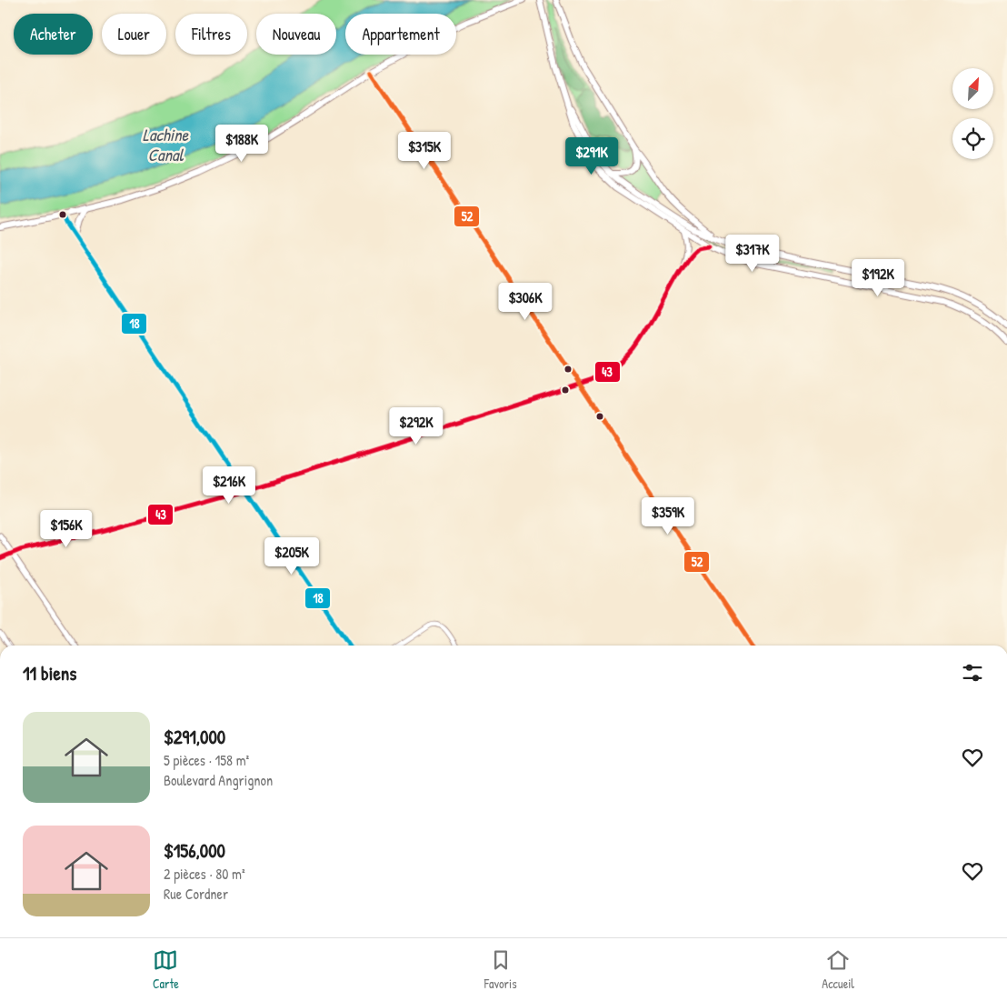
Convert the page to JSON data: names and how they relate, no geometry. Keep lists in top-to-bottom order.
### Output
{
  "water": ["Lachine Canal"],
  "lines": ["transit line 52", "transit line 18", "transit line 43"],
  "north": "top right",
  "page": {
    "chip": [
      "Acheter",
      "Louer",
      "Filtres",
      "Nouveau",
      "Appartement"
    ],
    "price": [
      "$188K",
      "$315K",
      "$291K",
      "$317K",
      "$192K",
      "$306K",
      "$292K",
      "$216K",
      "$359K",
      "$156K",
      "$205K"
    ],
    "heading": "11 biens",
    "list": [
      {
        "name": "$291,000",
        "note": "5 pièces · 158 m² · Boulevard Angrignon"
      },
      {
        "name": "$156,000",
        "note": "2 pièces · 80 m² · Rue Cordner"
      }
    ],
    "tabs": ["Carte", "Favoris", "Accueil"]
  }
}
